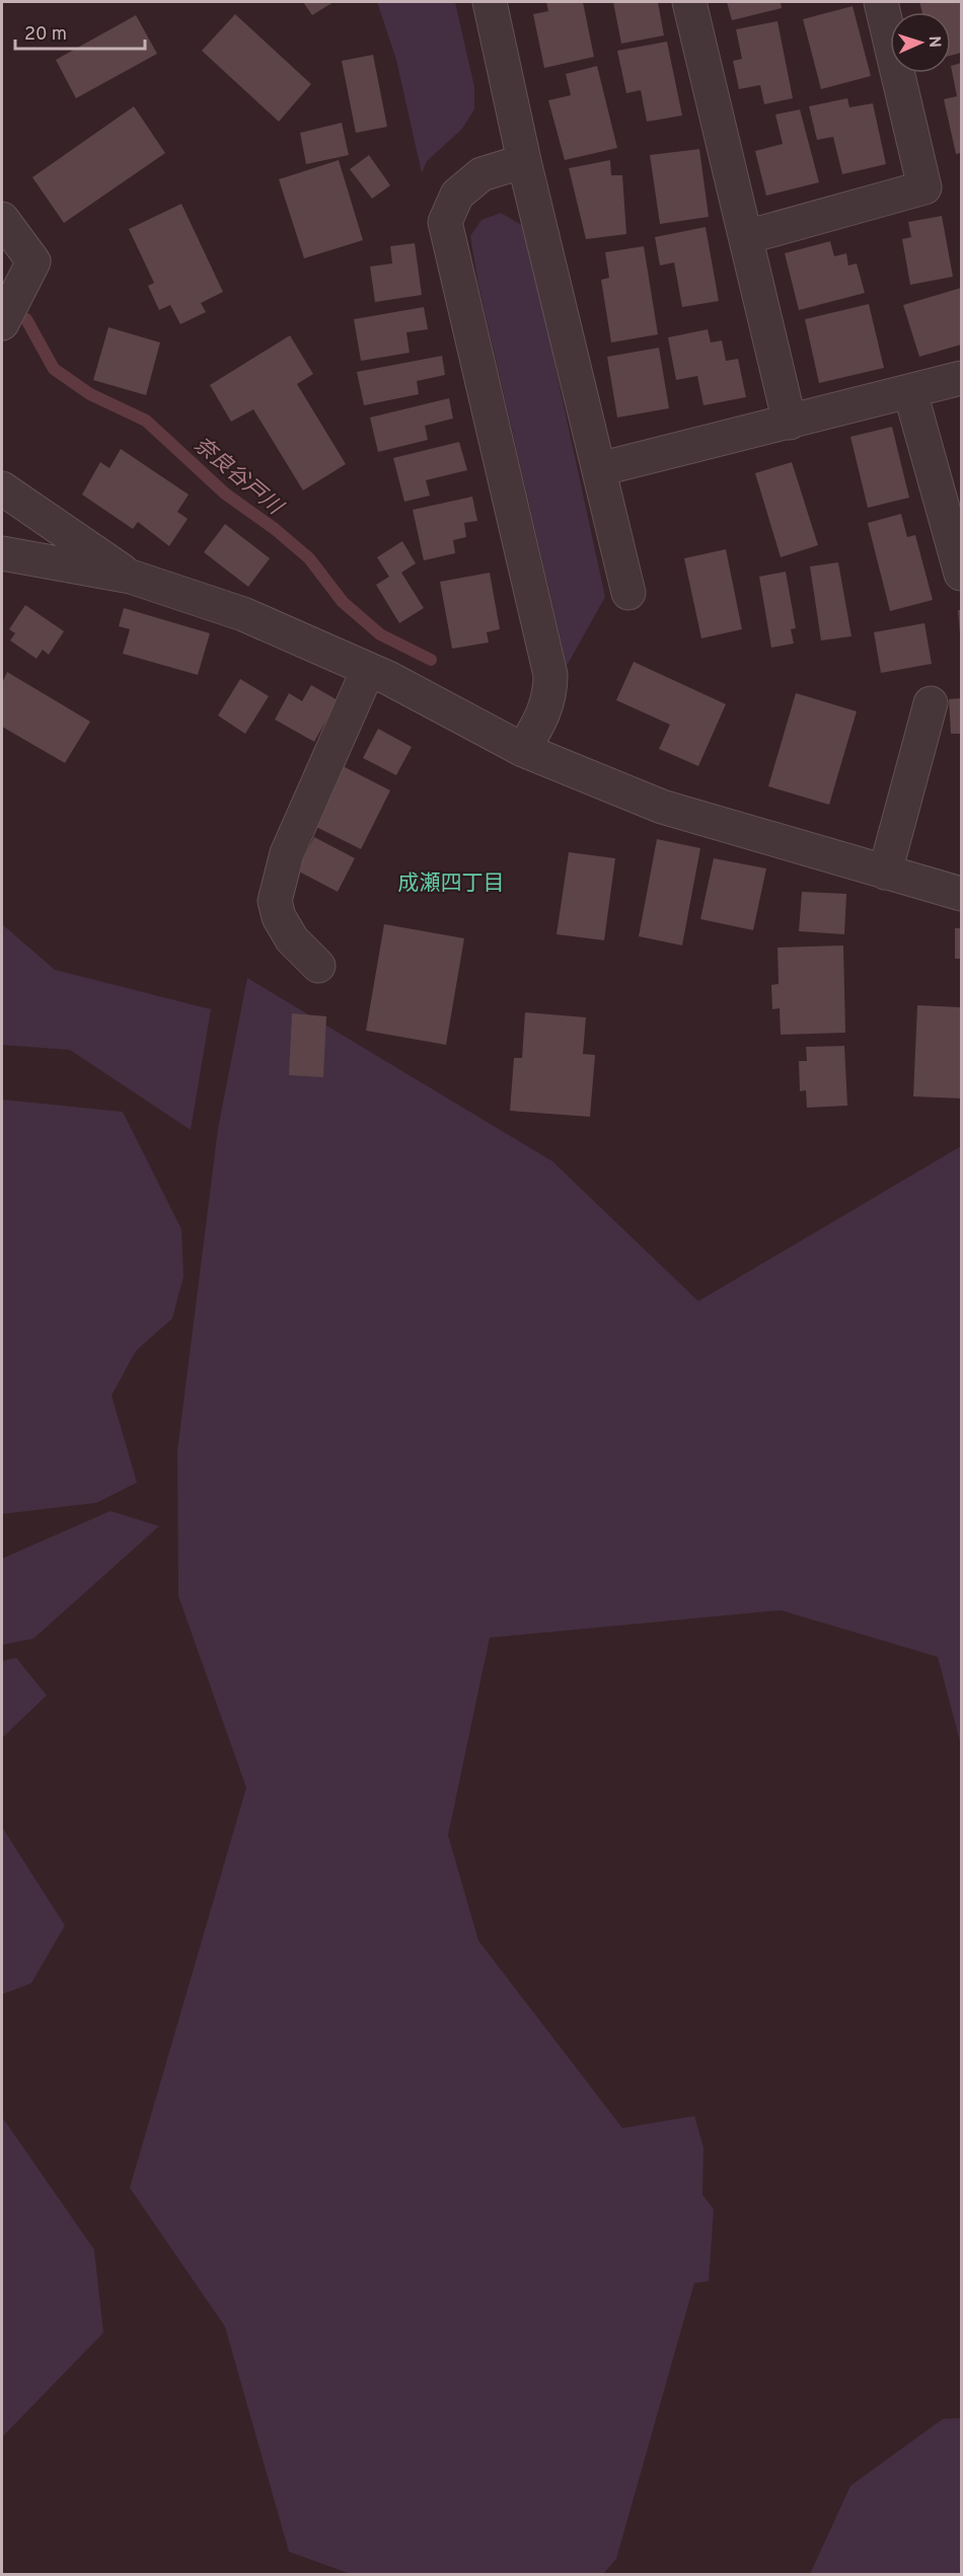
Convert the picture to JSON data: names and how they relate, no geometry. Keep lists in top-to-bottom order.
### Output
{
  "districts": ["成瀬四丁目"],
  "water": ["奈良谷戸川"],
  "scale_bar": "20 m",
  "north": "right"
}
